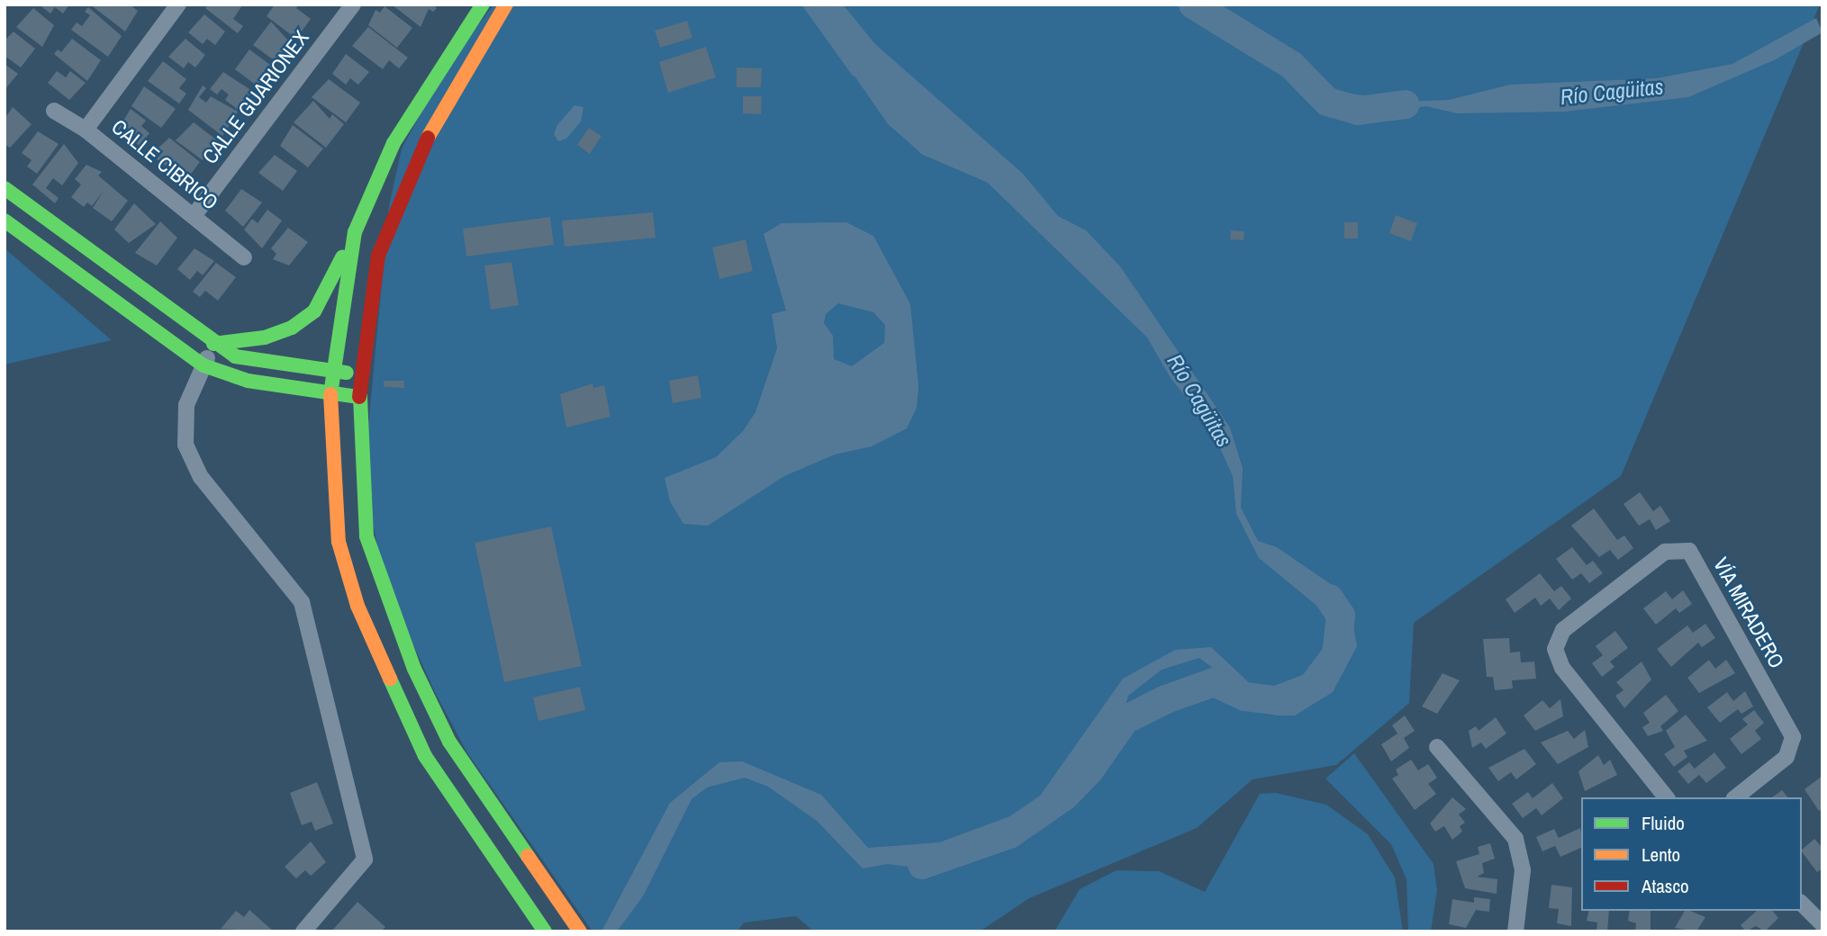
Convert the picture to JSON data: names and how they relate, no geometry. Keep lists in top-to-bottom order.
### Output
{
  "streets": {
    "street": ["CALLE GUARIONEX", "CALLE CIBRICO", "VÍA MIRADERO"]
  },
  "crossings": [
    ["CALLE GUARIONEX", "CALLE CIBRICO"]
  ],
  "water": ["Río Cagüitas"],
  "legend": ["Fluido", "Lento", "Atasco"]
}
